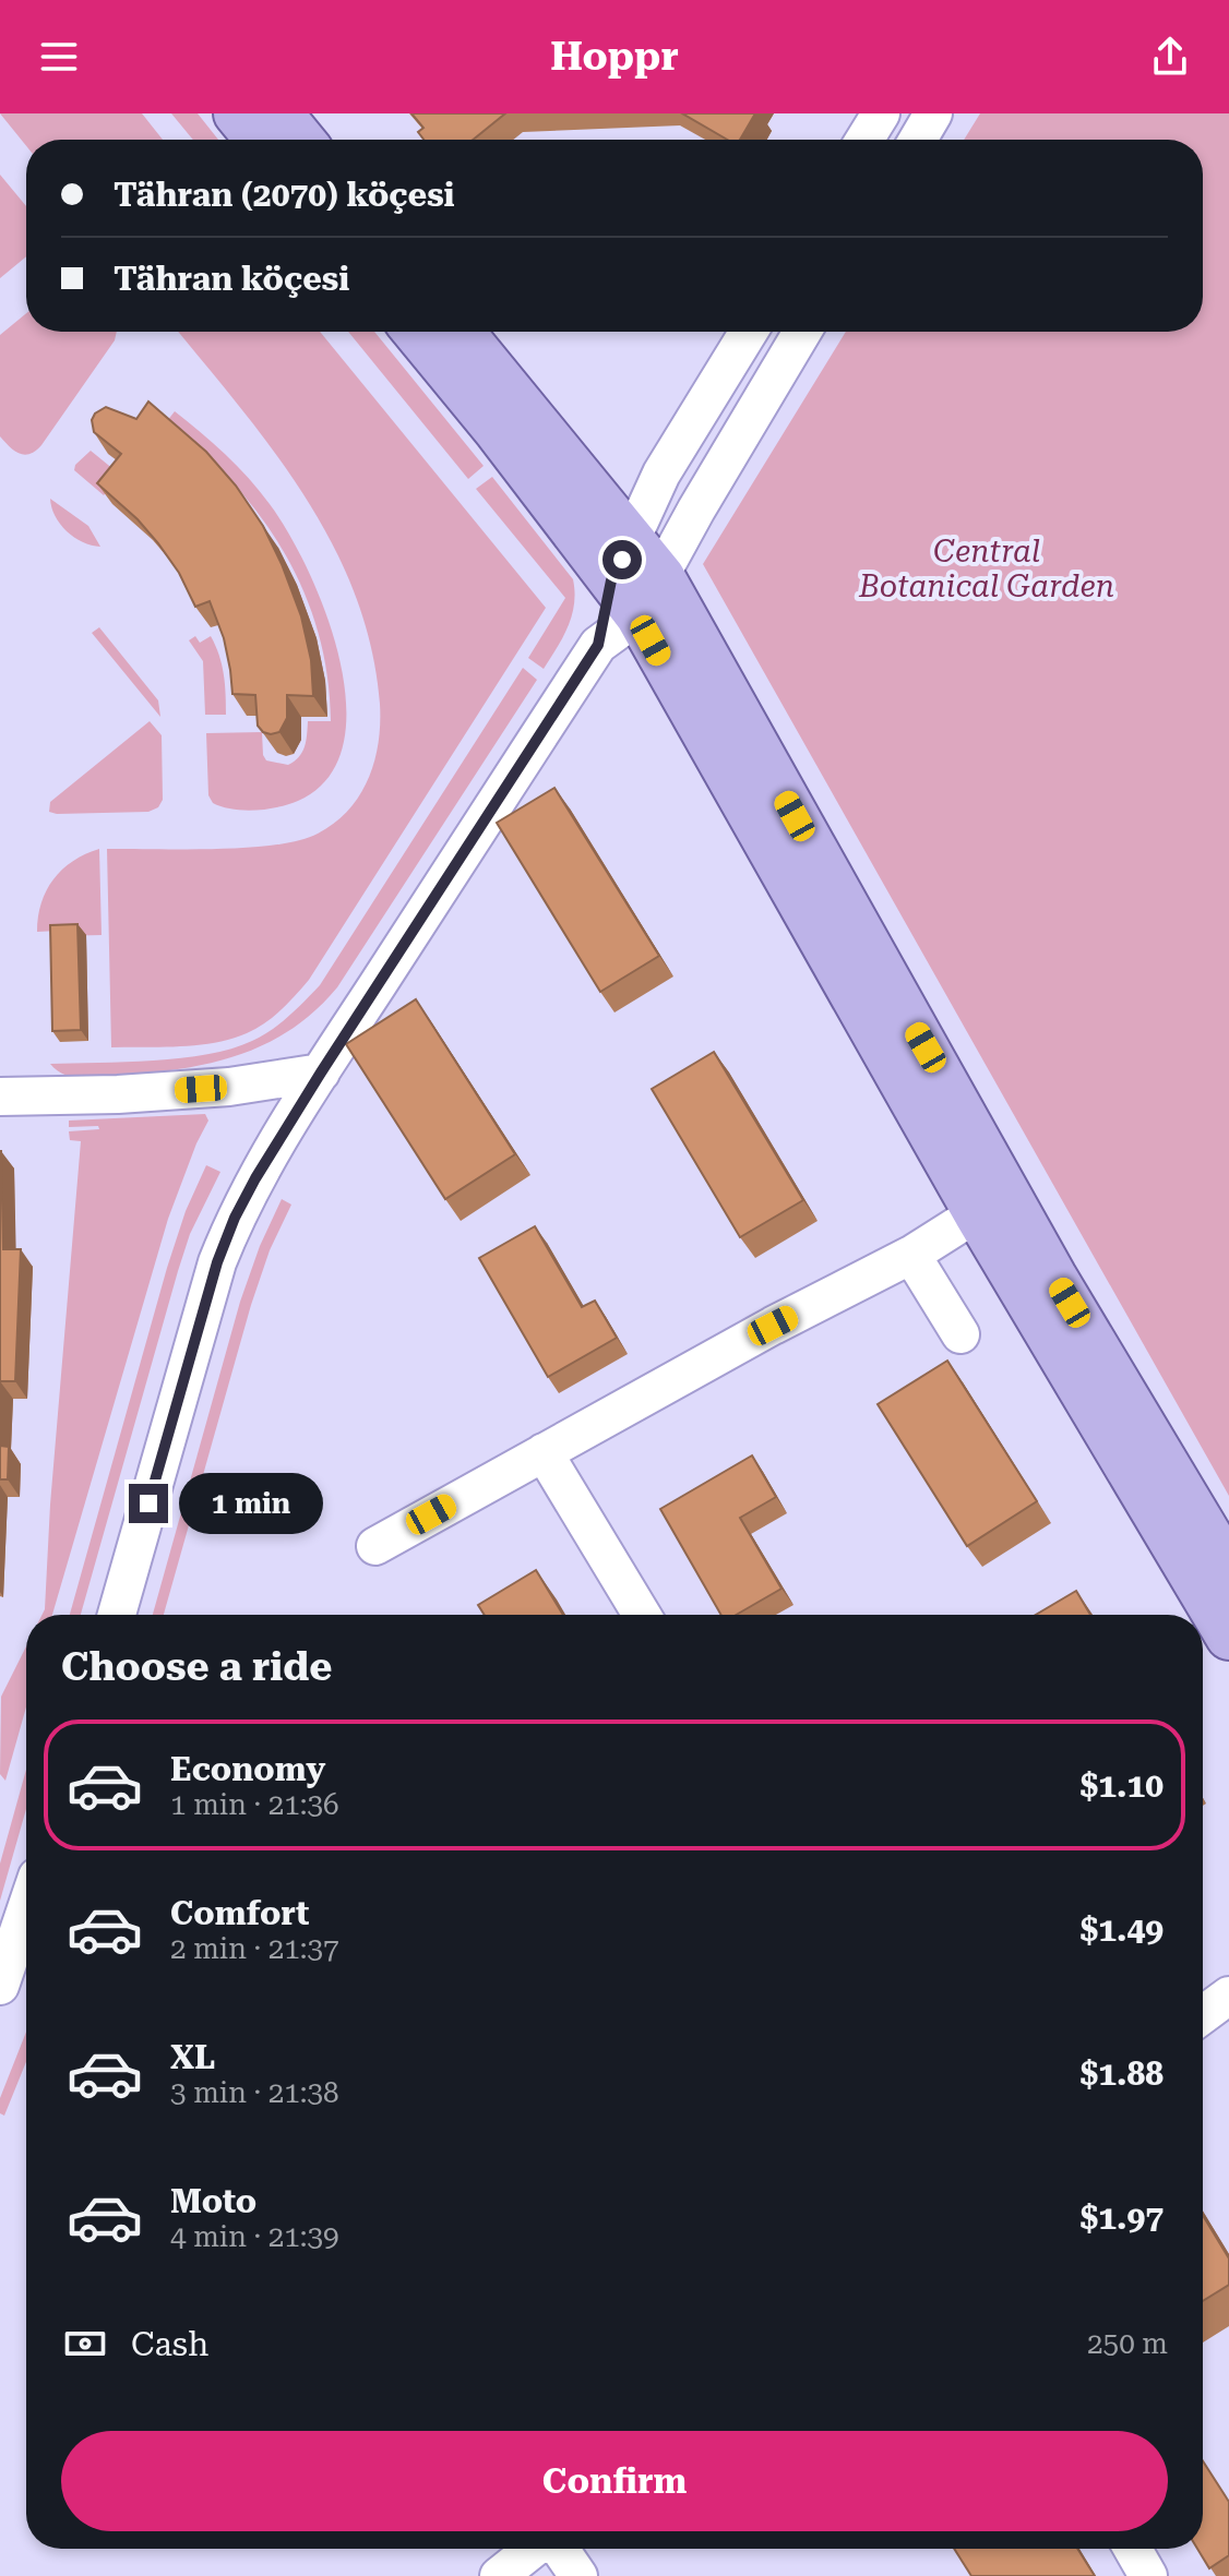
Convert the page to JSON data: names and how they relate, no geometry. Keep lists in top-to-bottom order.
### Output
{
  "parks": ["Central Botanical Garden"],
  "page": {
    "header": "Hoppr",
    "banner": ["Tähran (2070) köçesi", "Tähran köçesi"],
    "bubble": "1 min",
    "heading": "Choose a ride",
    "list": [
      {
        "name": "Economy",
        "note": "1 min · 21:36",
        "value": "$1.10"
      },
      {
        "name": "Comfort",
        "note": "2 min · 21:37",
        "value": "$1.49"
      },
      {
        "name": "XL",
        "note": "3 min · 21:38",
        "value": "$1.88"
      },
      {
        "name": "Moto",
        "note": "4 min · 21:39",
        "value": "$1.97"
      }
    ],
    "pay": ["Cash", "250 m"],
    "buttons": "Confirm"
  }
}
